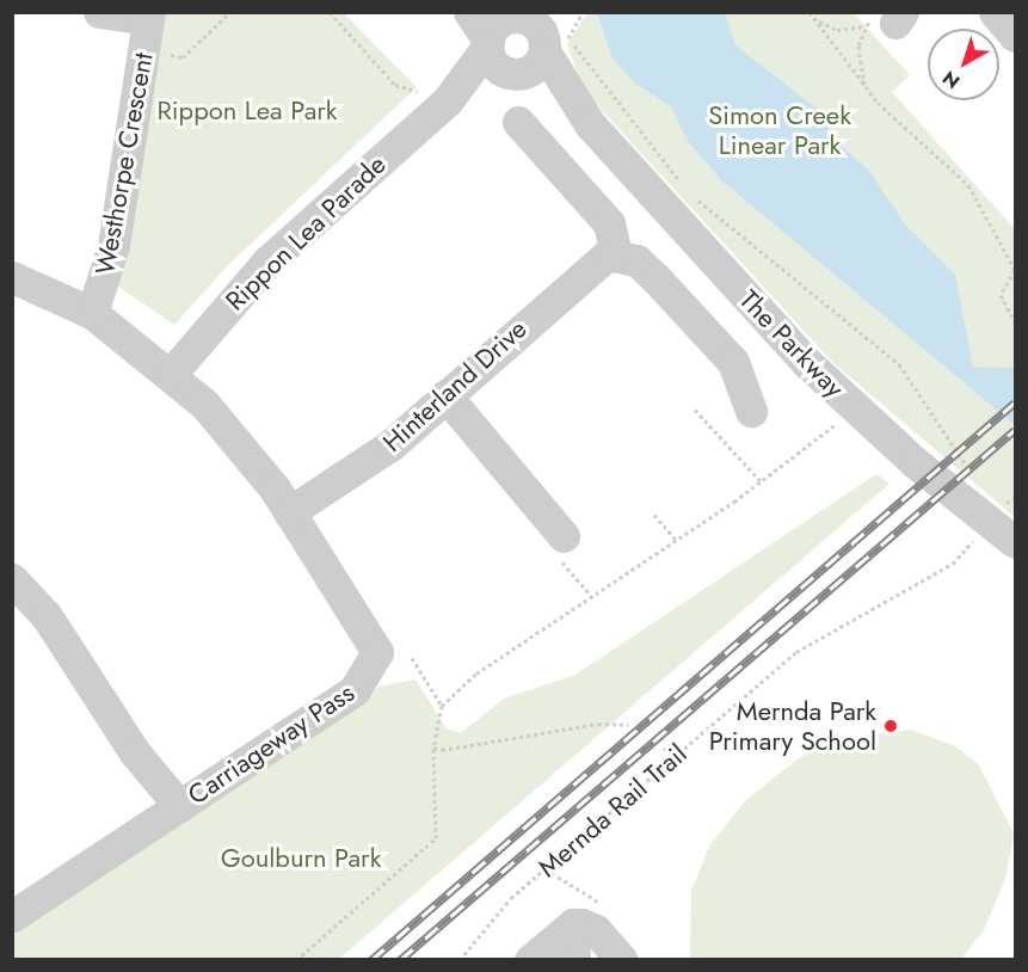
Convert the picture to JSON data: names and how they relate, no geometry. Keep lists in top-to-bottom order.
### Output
{
  "streets": {
    "street": [
      "Westhorpe Crescent",
      "Rippon Lea Parade",
      "The Parkway",
      "Hinterland Drive",
      "Carriageway Pass"
    ],
    "path": ["Mernda Rail Trail"]
  },
  "crossings": [
    ["Westhorpe Crescent", "Carriageway Pass"],
    ["Rippon Lea Parade", "The Parkway"],
    ["Rippon Lea Parade", "Carriageway Pass"],
    ["The Parkway", "Mernda Rail Trail"],
    ["Hinterland Drive", "Carriageway Pass"]
  ],
  "parks": ["Rippon Lea Park", "Simon Creek Linear Park", "Goulburn Park"],
  "places": ["Mernda Park Primary School"],
  "north": "bottom left"
}
